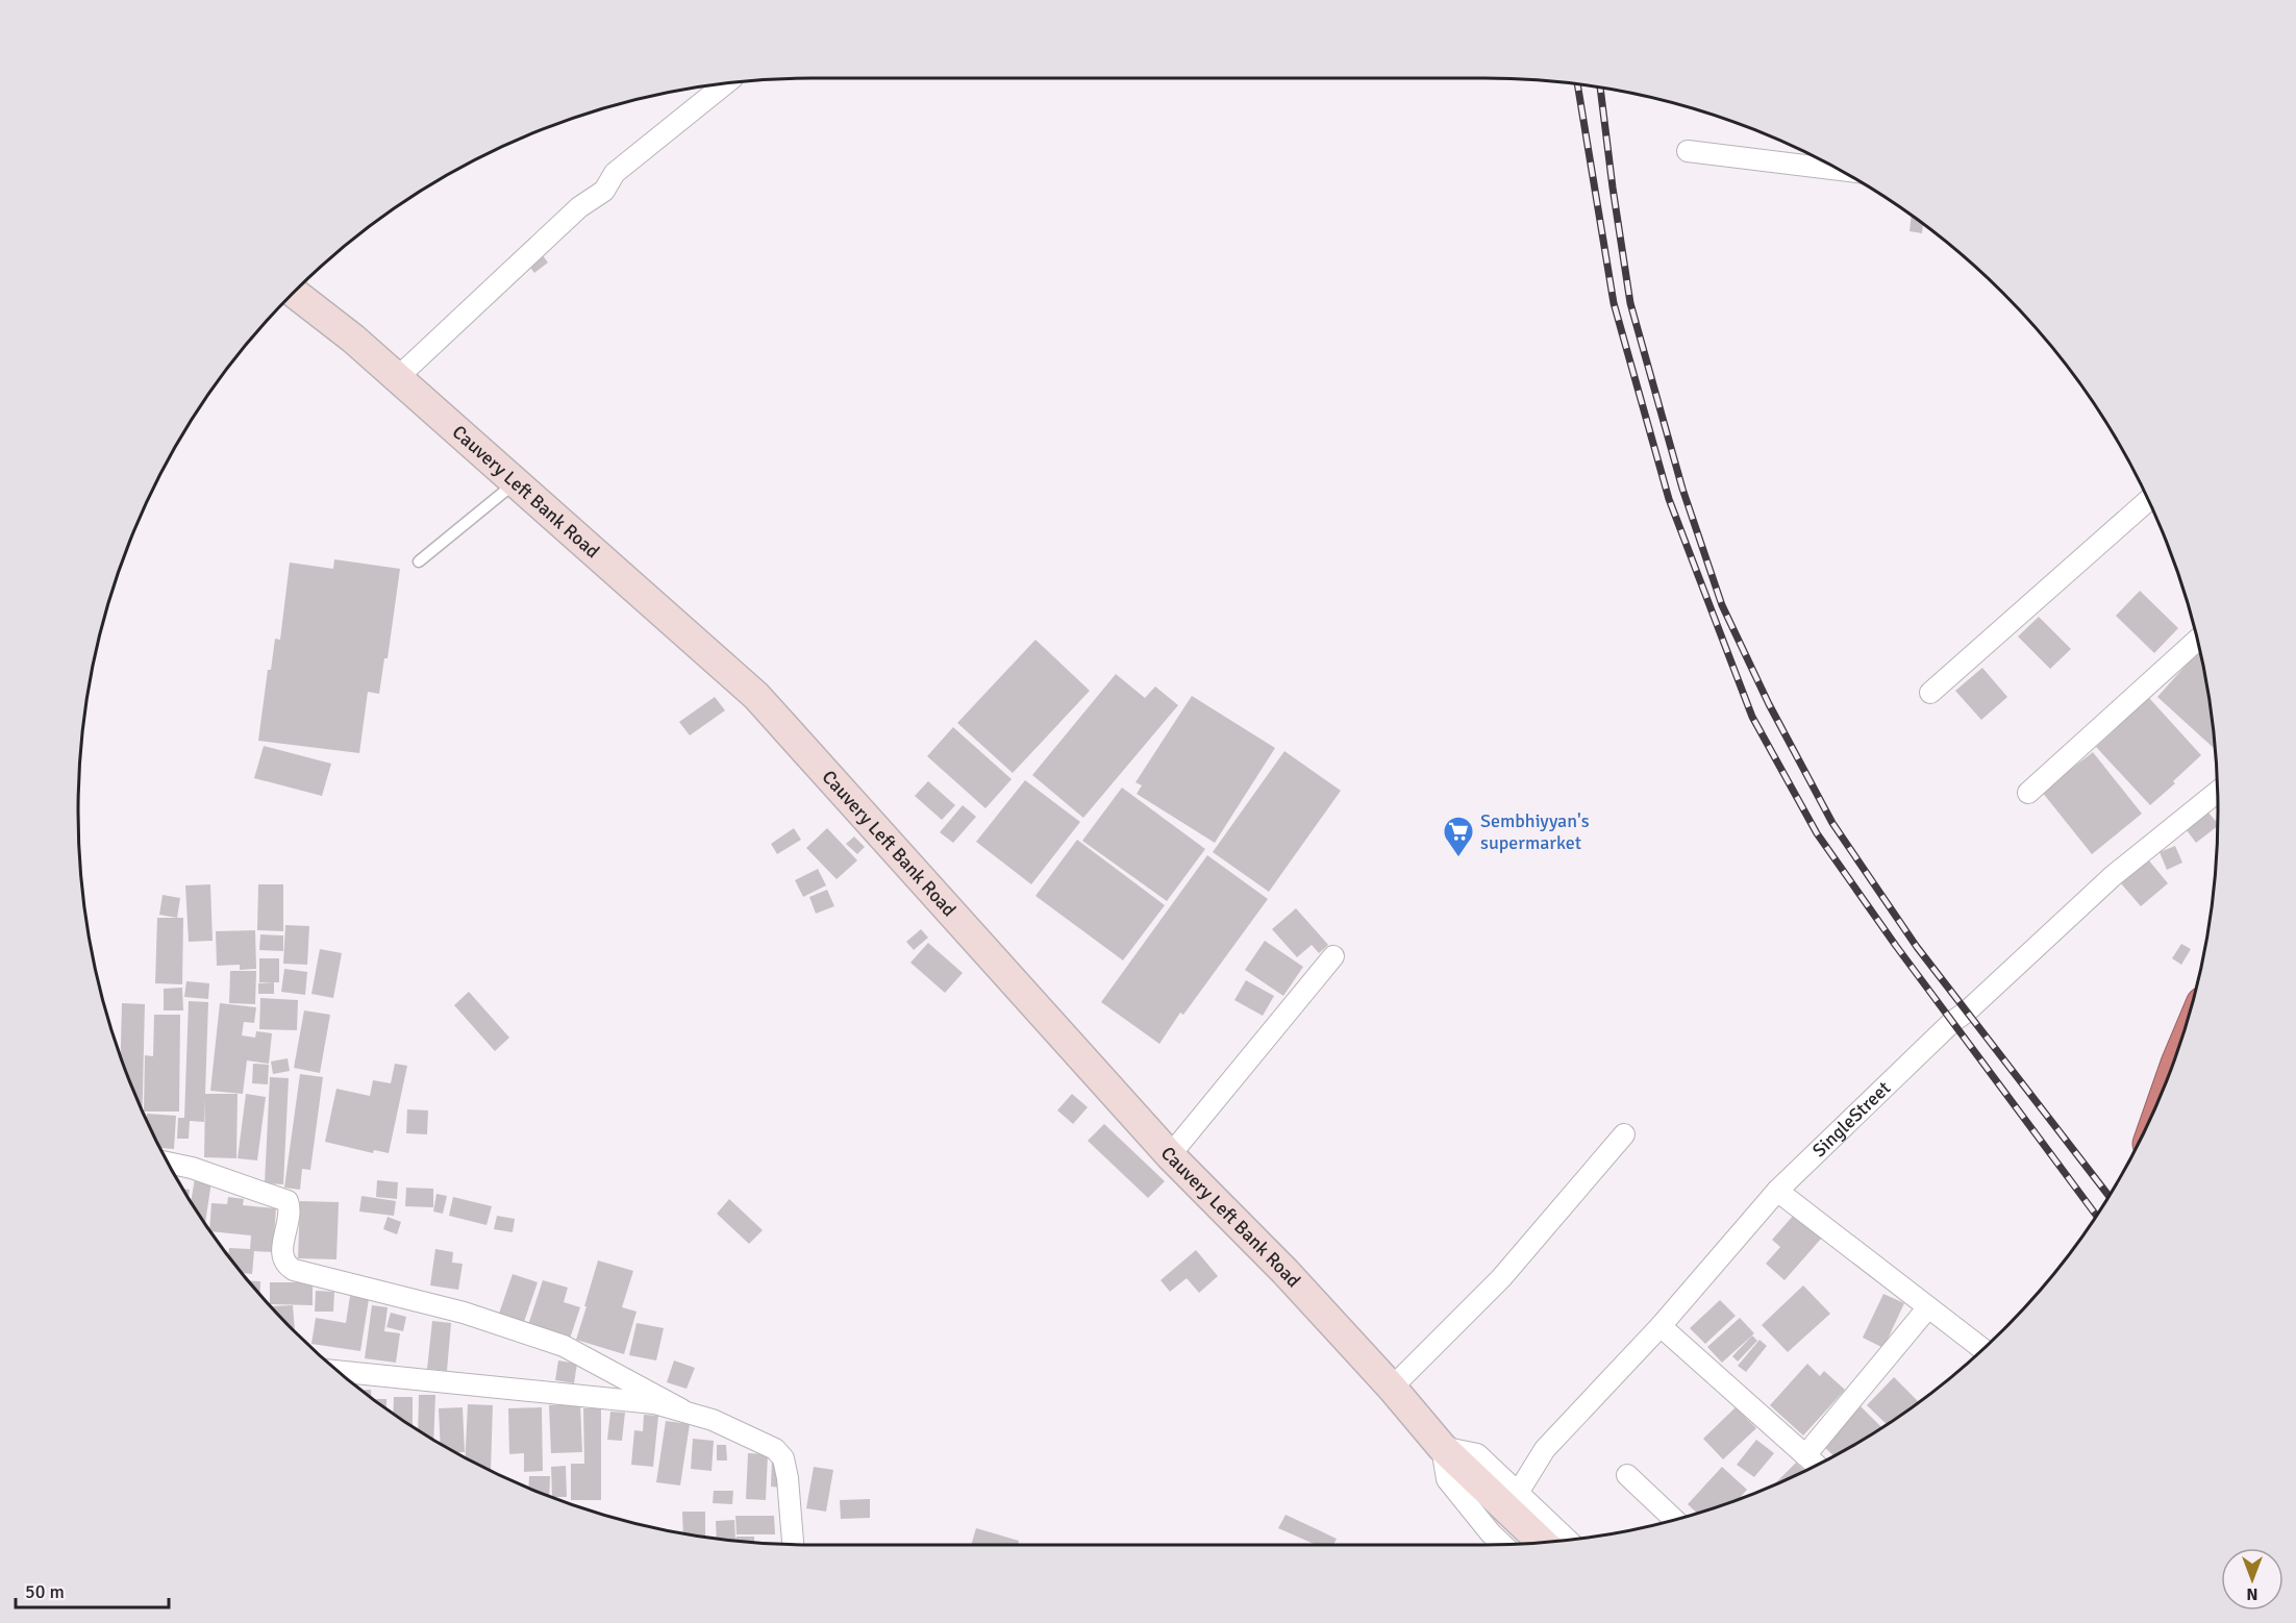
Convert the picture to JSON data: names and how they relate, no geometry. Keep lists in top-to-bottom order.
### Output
{
  "streets": {
    "main road": ["Cauvery Left Bank Road"],
    "street": ["SingleStreet"]
  },
  "places": {
    "supermarket": ["Sembhiyyan's supermarket"]
  },
  "scale_bar": "50 m",
  "north": "bottom"
}
